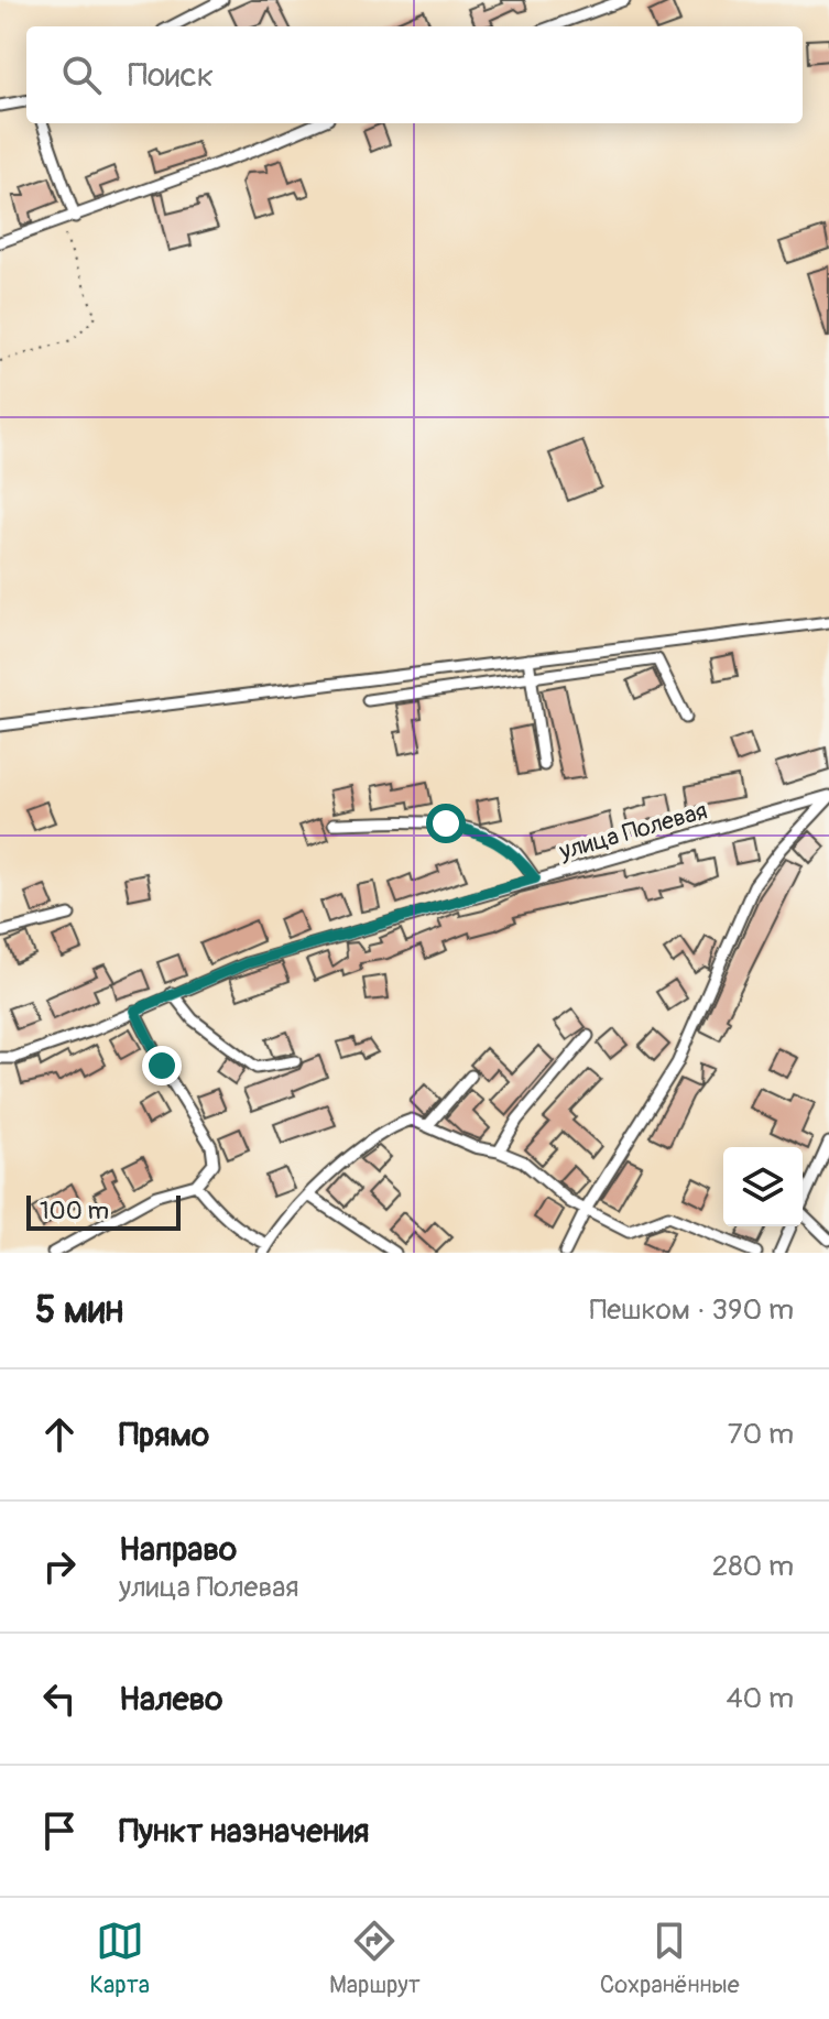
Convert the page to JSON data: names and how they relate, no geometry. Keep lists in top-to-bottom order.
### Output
{
  "streets": {
    "street": ["улица Полевая"]
  },
  "scale_bar": "100 m",
  "page": {
    "search": "Поиск",
    "scale": "100 m",
    "heading": ["5 мин", "Пешком · 390 m"],
    "list": [
      ["Прямо", "70 m"],
      ["Направо", "улица Полевая", "280 m"],
      ["Налево", "40 m"],
      "Пункт назначения"
    ],
    "nav": ["Карта", "Маршрут", "Сохранённые"]
  }
}
